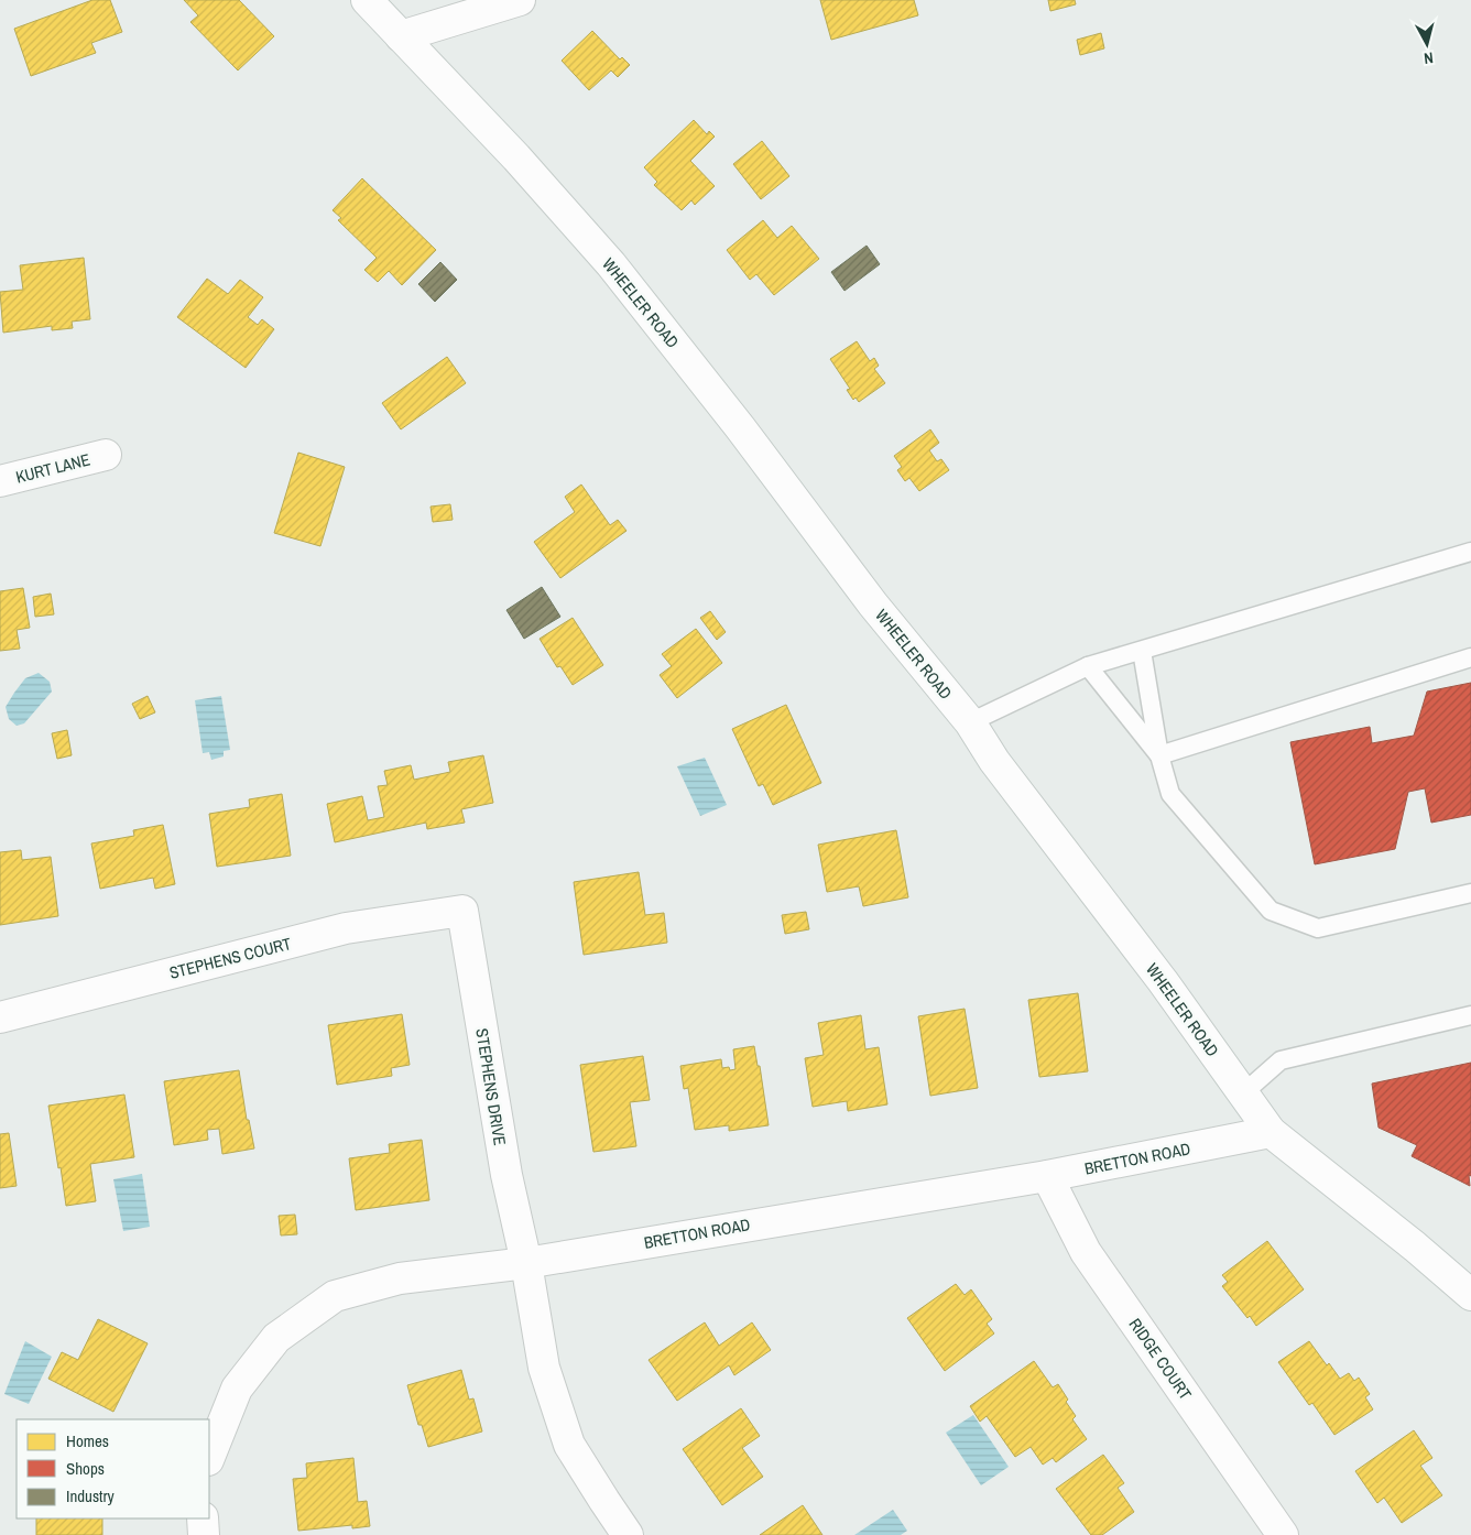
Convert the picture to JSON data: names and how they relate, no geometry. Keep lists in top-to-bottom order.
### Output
{
  "streets": {
    "street": [
      "WHEELER ROAD",
      "KURT LANE",
      "STEPHENS COURT",
      "STEPHENS DRIVE",
      "BRETTON ROAD",
      "RIDGE COURT"
    ]
  },
  "crossings": [
    ["WHEELER ROAD", "BRETTON ROAD"],
    ["STEPHENS COURT", "STEPHENS DRIVE"],
    ["STEPHENS DRIVE", "BRETTON ROAD"],
    ["BRETTON ROAD", "RIDGE COURT"]
  ],
  "legend": ["Homes", "Shops", "Industry"],
  "north": "bottom"
}
